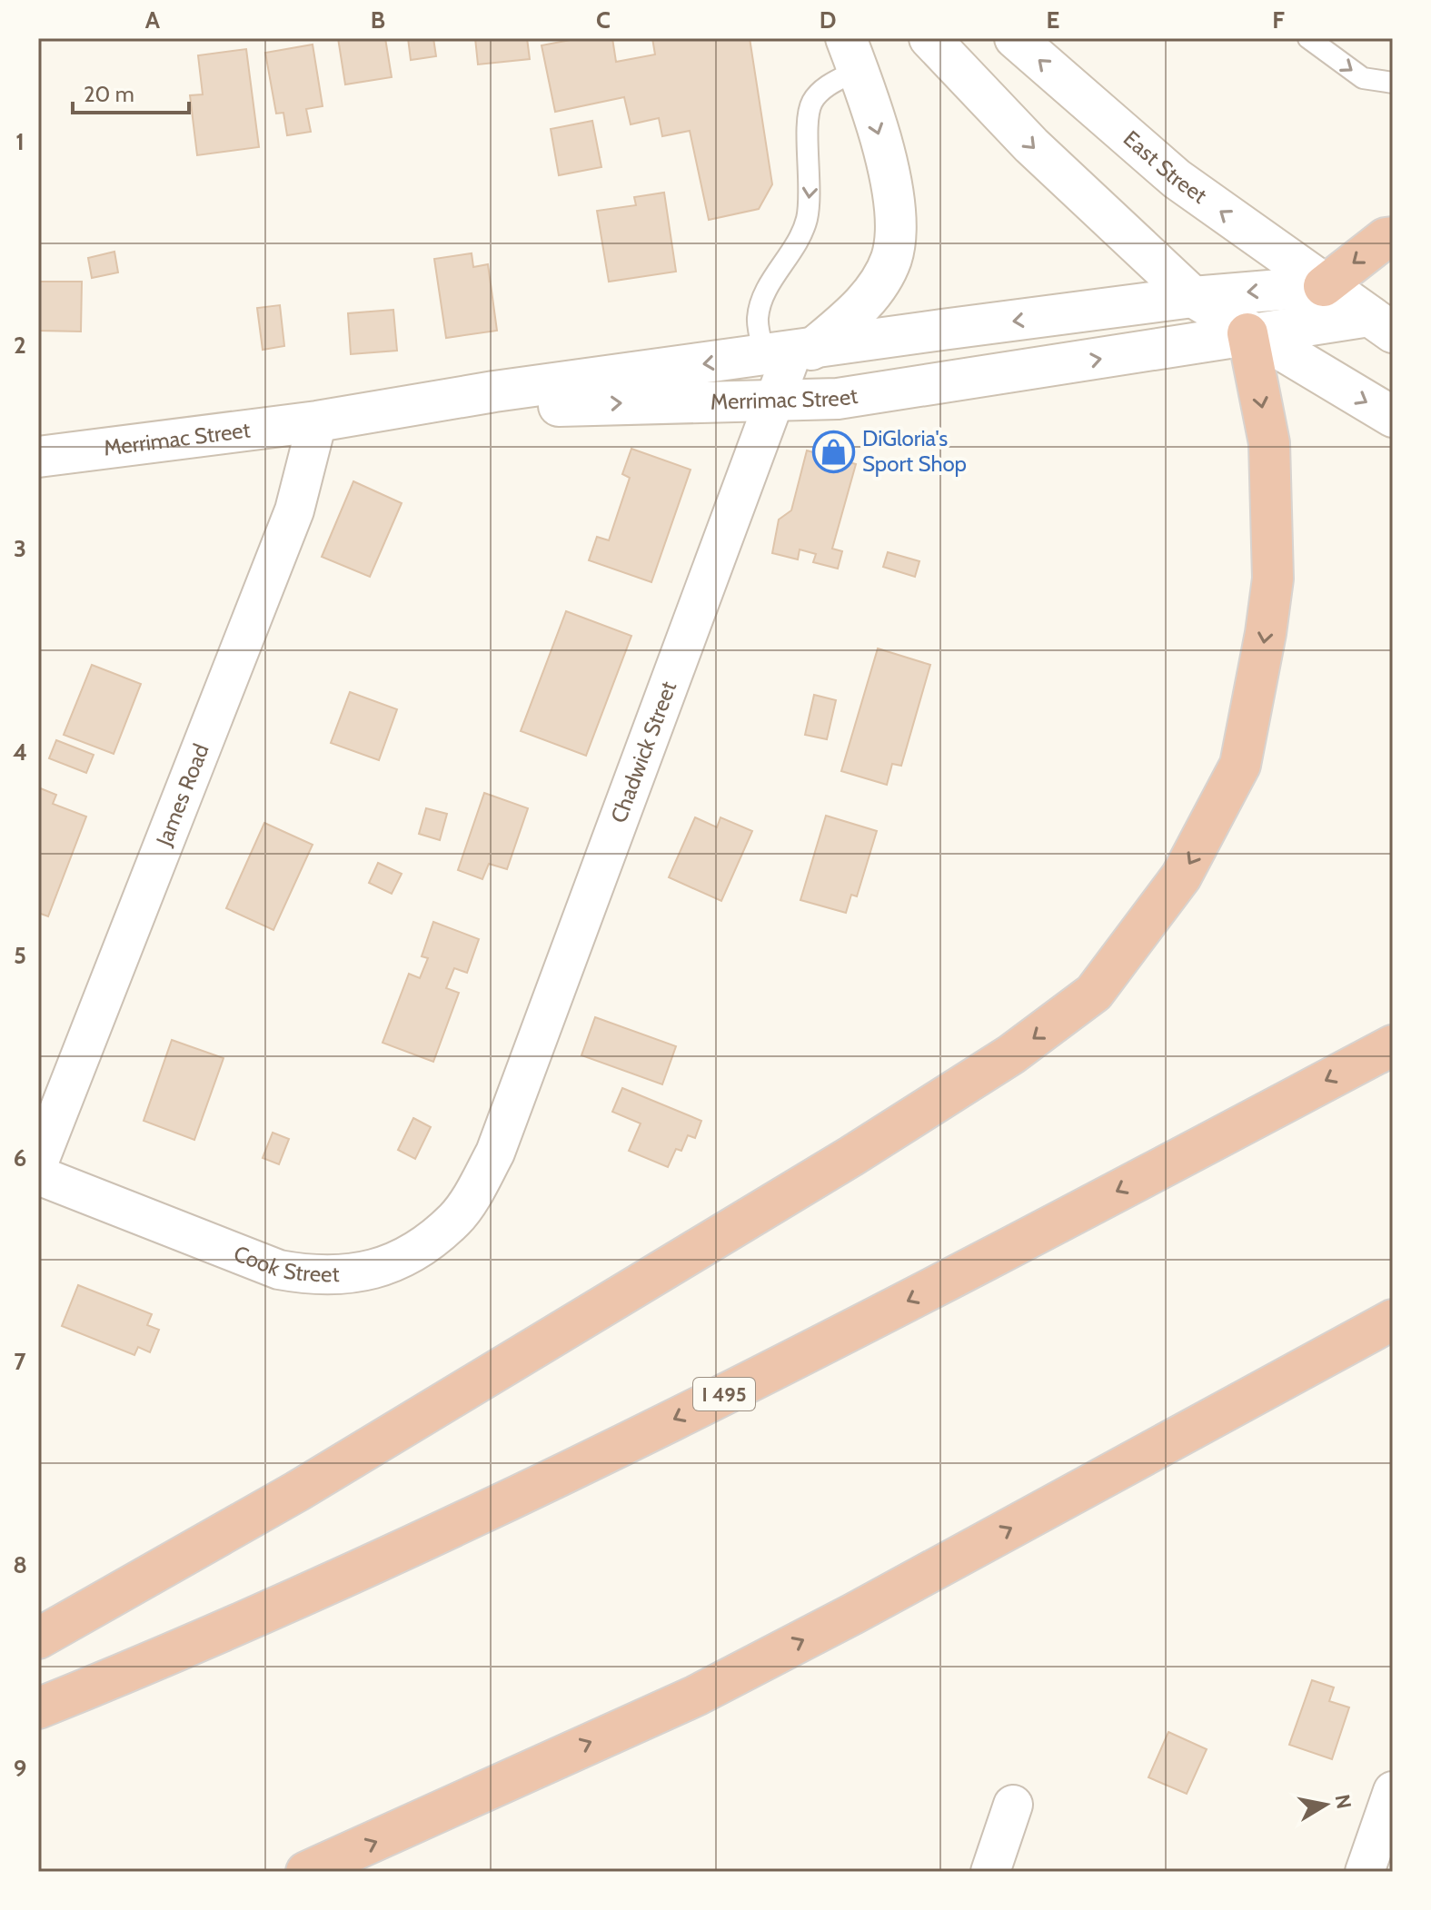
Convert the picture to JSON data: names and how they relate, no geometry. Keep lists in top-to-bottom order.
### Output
{
  "streets": {
    "highway": ["I 495"],
    "main road": ["East Street", "Merrimac Street"],
    "street": ["Chadwick Street", "James Road", "Cook Street"]
  },
  "crossings": [
    ["East Street", "Merrimac Street"],
    ["Merrimac Street", "Chadwick Street"],
    ["Merrimac Street", "James Road"],
    ["Chadwick Street", "Cook Street"]
  ],
  "places": {
    "shop": ["DiGloria's Sport Shop"]
  },
  "scale_bar": "20 m",
  "north": "right",
  "grid": {
    "columns": [
      "A",
      "B",
      "C",
      "D",
      "E",
      "F"
    ],
    "rows": [
      "1",
      "2",
      "3",
      "4",
      "5",
      "6",
      "7",
      "8",
      "9"
    ]
  }
}
